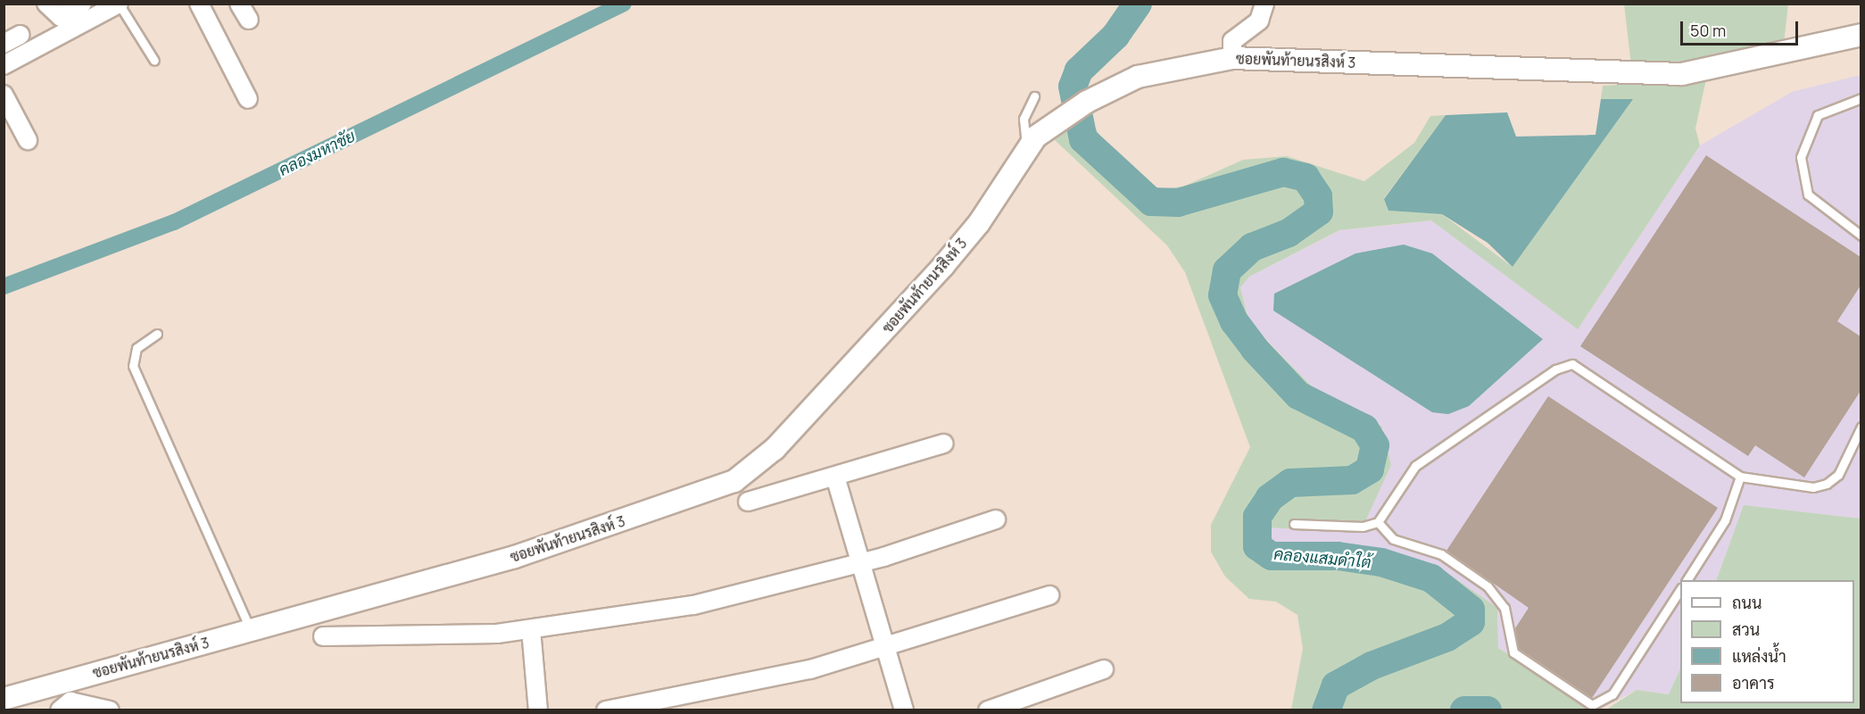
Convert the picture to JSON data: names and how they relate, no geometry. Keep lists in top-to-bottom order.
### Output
{
  "streets": {
    "street": ["ซอยพันท้ายนรสิงห์ 3"]
  },
  "water": ["คลองมหาชัย", "คลองแสมดำใต้"],
  "legend": [
    "ถนน",
    "สวน",
    "แหล่งน้ำ",
    "อาคาร"
  ],
  "scale_bar": "50 m"
}
